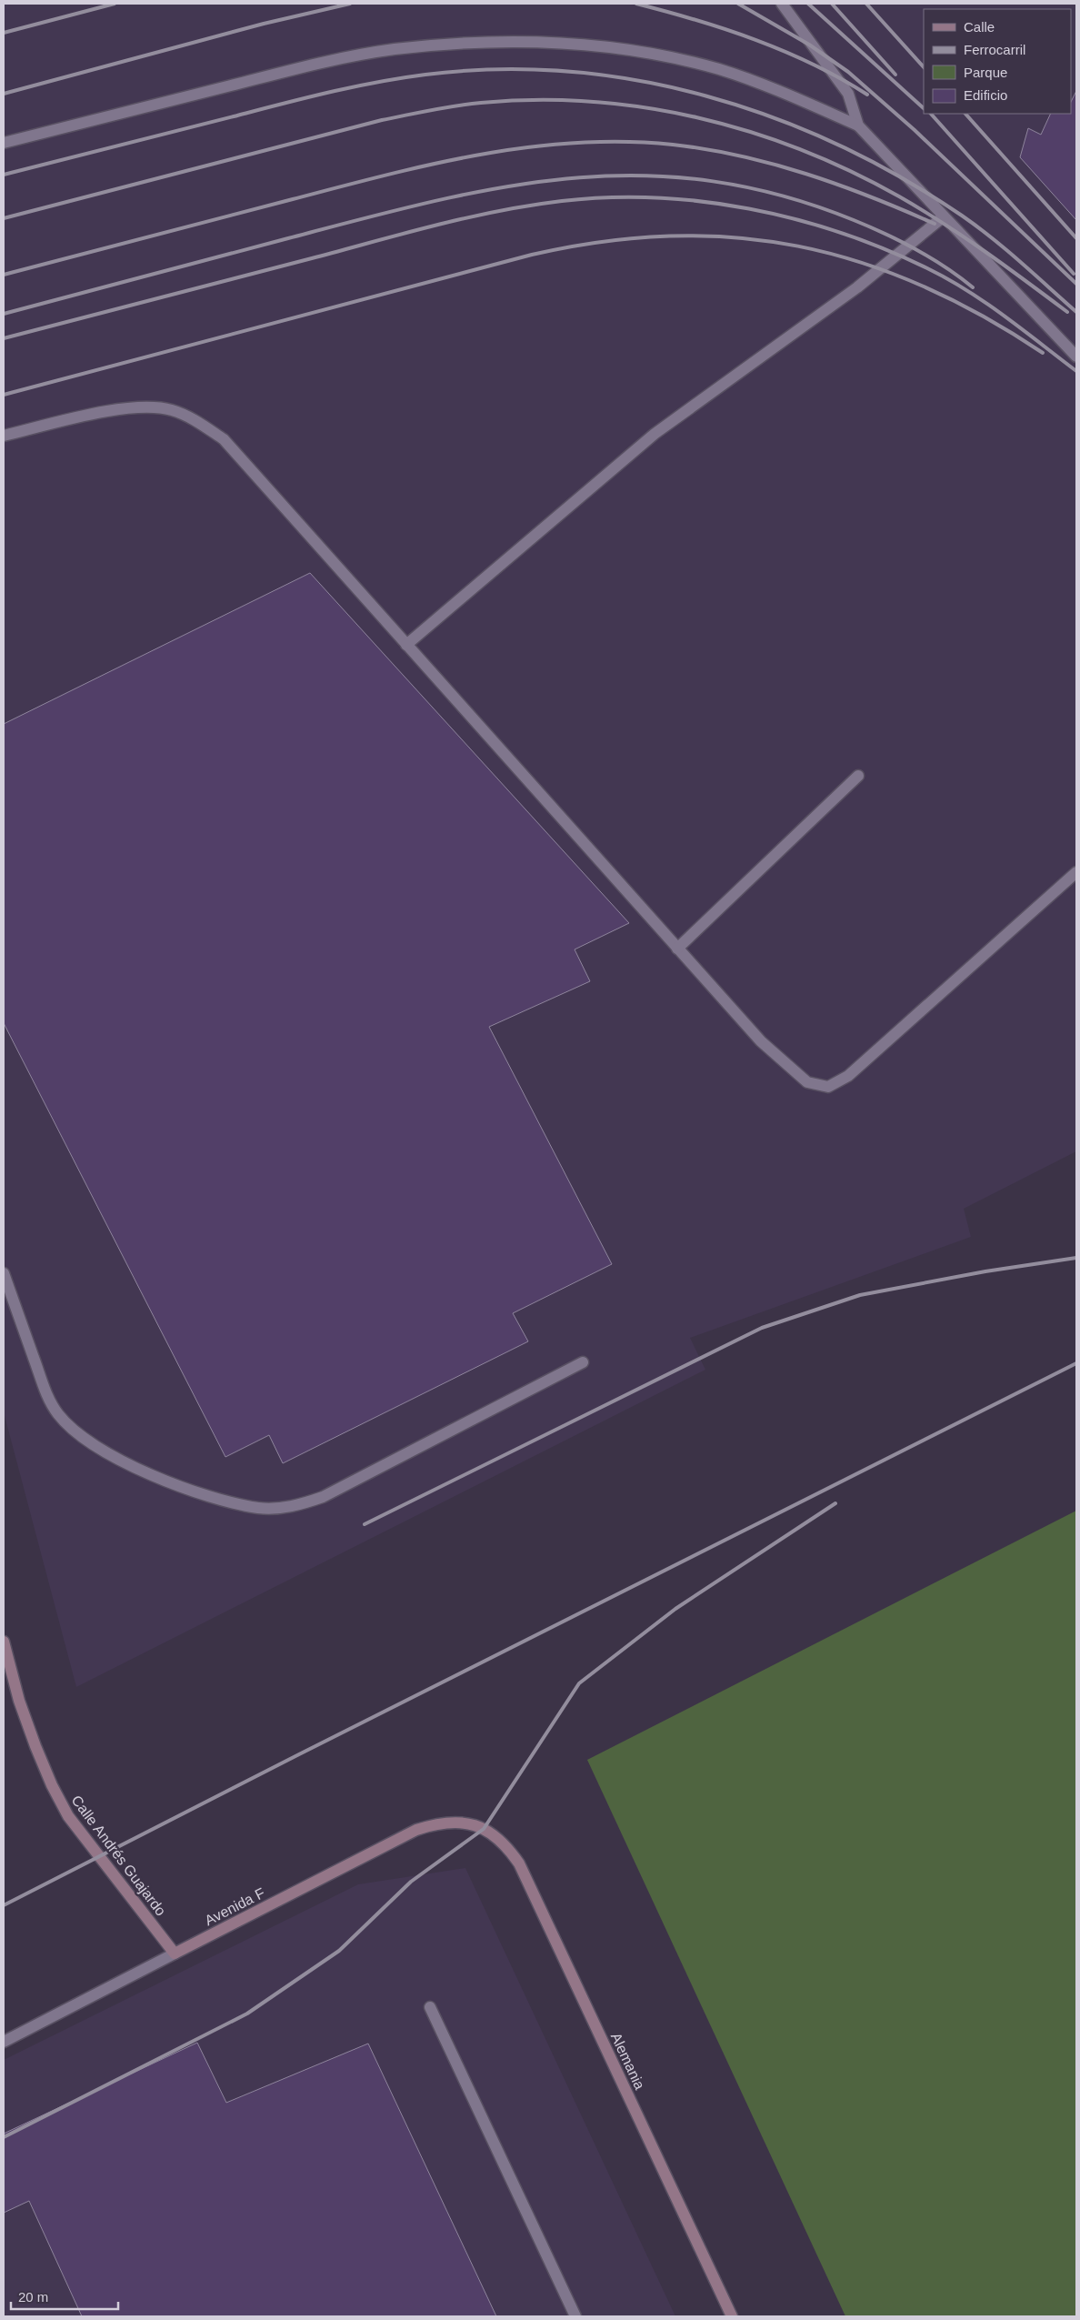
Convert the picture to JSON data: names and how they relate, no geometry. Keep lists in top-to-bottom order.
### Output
{
  "streets": {
    "main road": ["Calle Andrés Guajardo", "Avenida F", "Alemania"]
  },
  "crossings": [
    ["Calle Andrés Guajardo", "Avenida F"],
    ["Avenida F", "Alemania"]
  ],
  "legend": [
    "Calle",
    "Ferrocarril",
    "Parque",
    "Edificio"
  ],
  "scale_bar": "20 m"
}
